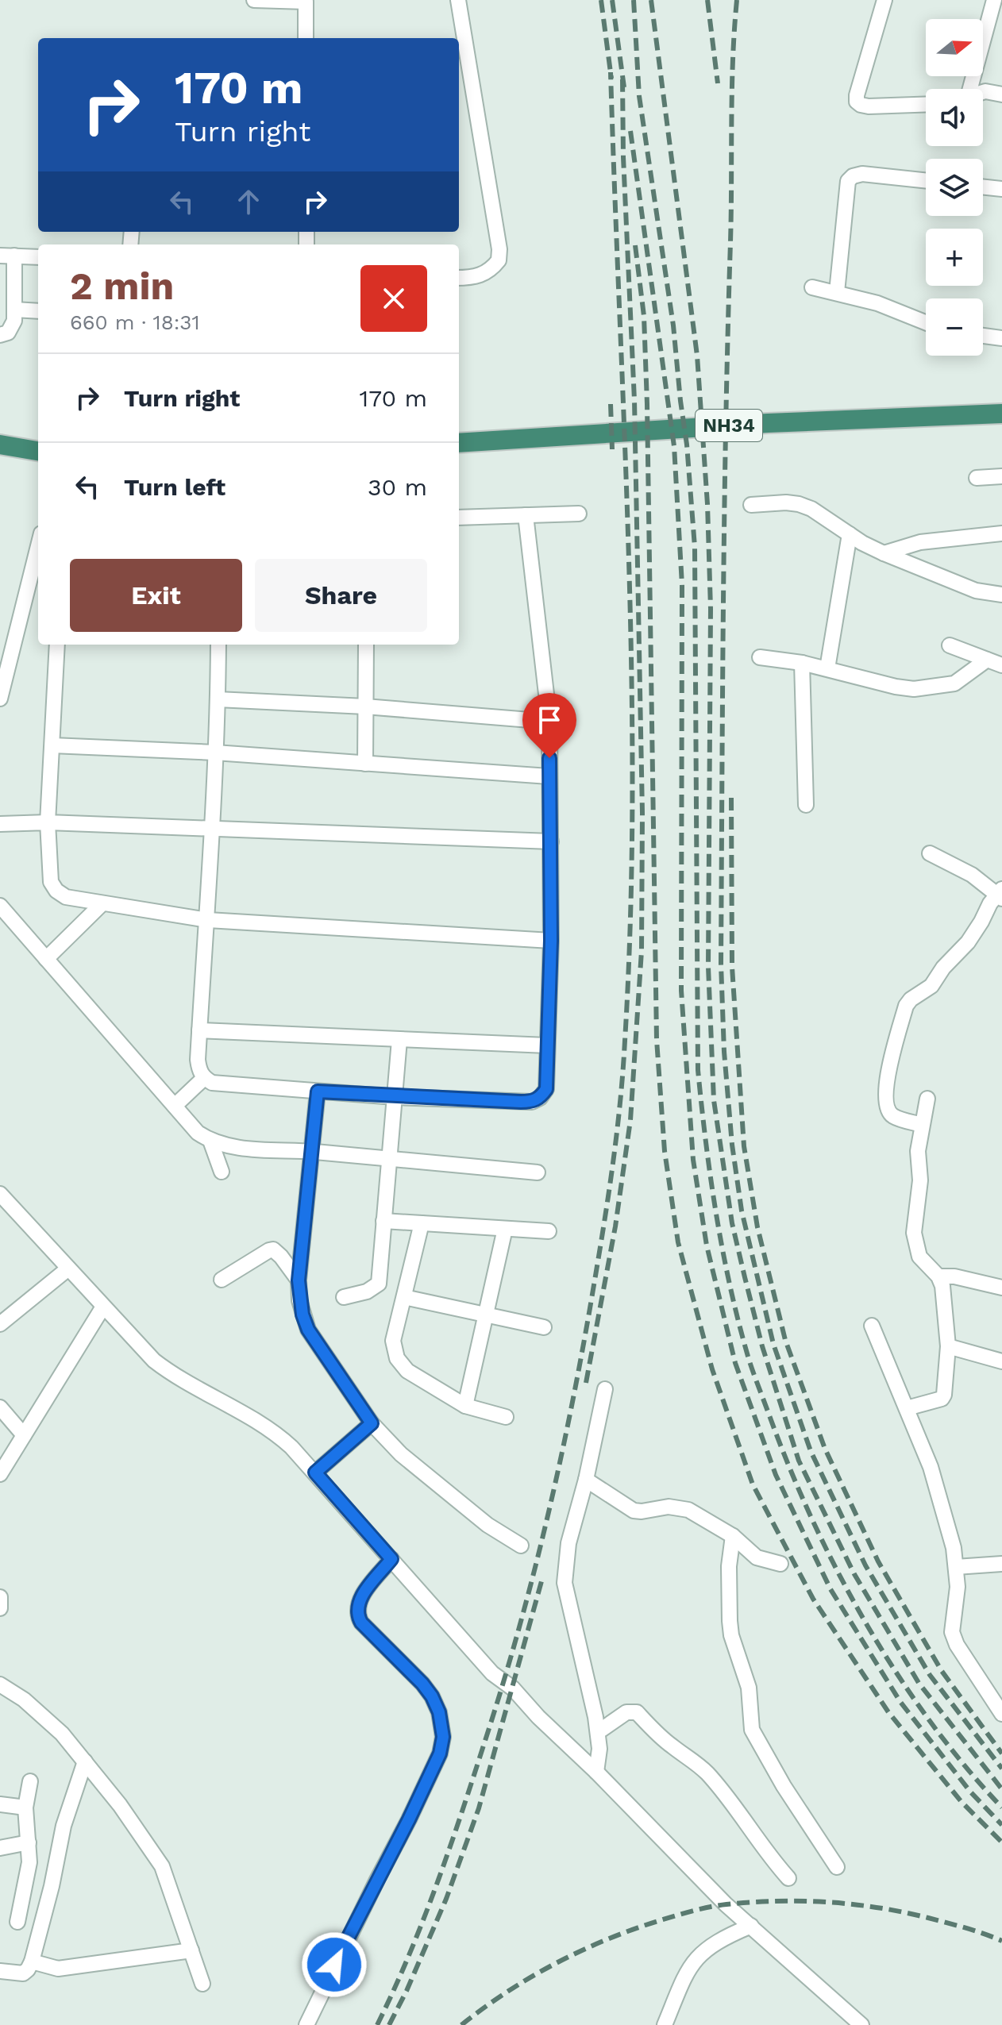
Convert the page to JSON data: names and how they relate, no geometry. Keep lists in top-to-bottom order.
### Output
{
  "streets": {
    "highway": ["NH34"]
  },
  "north": "right",
  "page": {
    "map_buttons": ["+", "−"],
    "turn": ["170 m", "Turn right"],
    "heading": ["2 min", "660 m · 18:31"],
    "list": [
      {
        "name": "Turn right",
        "value": "170 m"
      },
      {
        "name": "Turn left",
        "value": "30 m"
      }
    ],
    "buttons": ["Exit", "Share"]
  }
}
